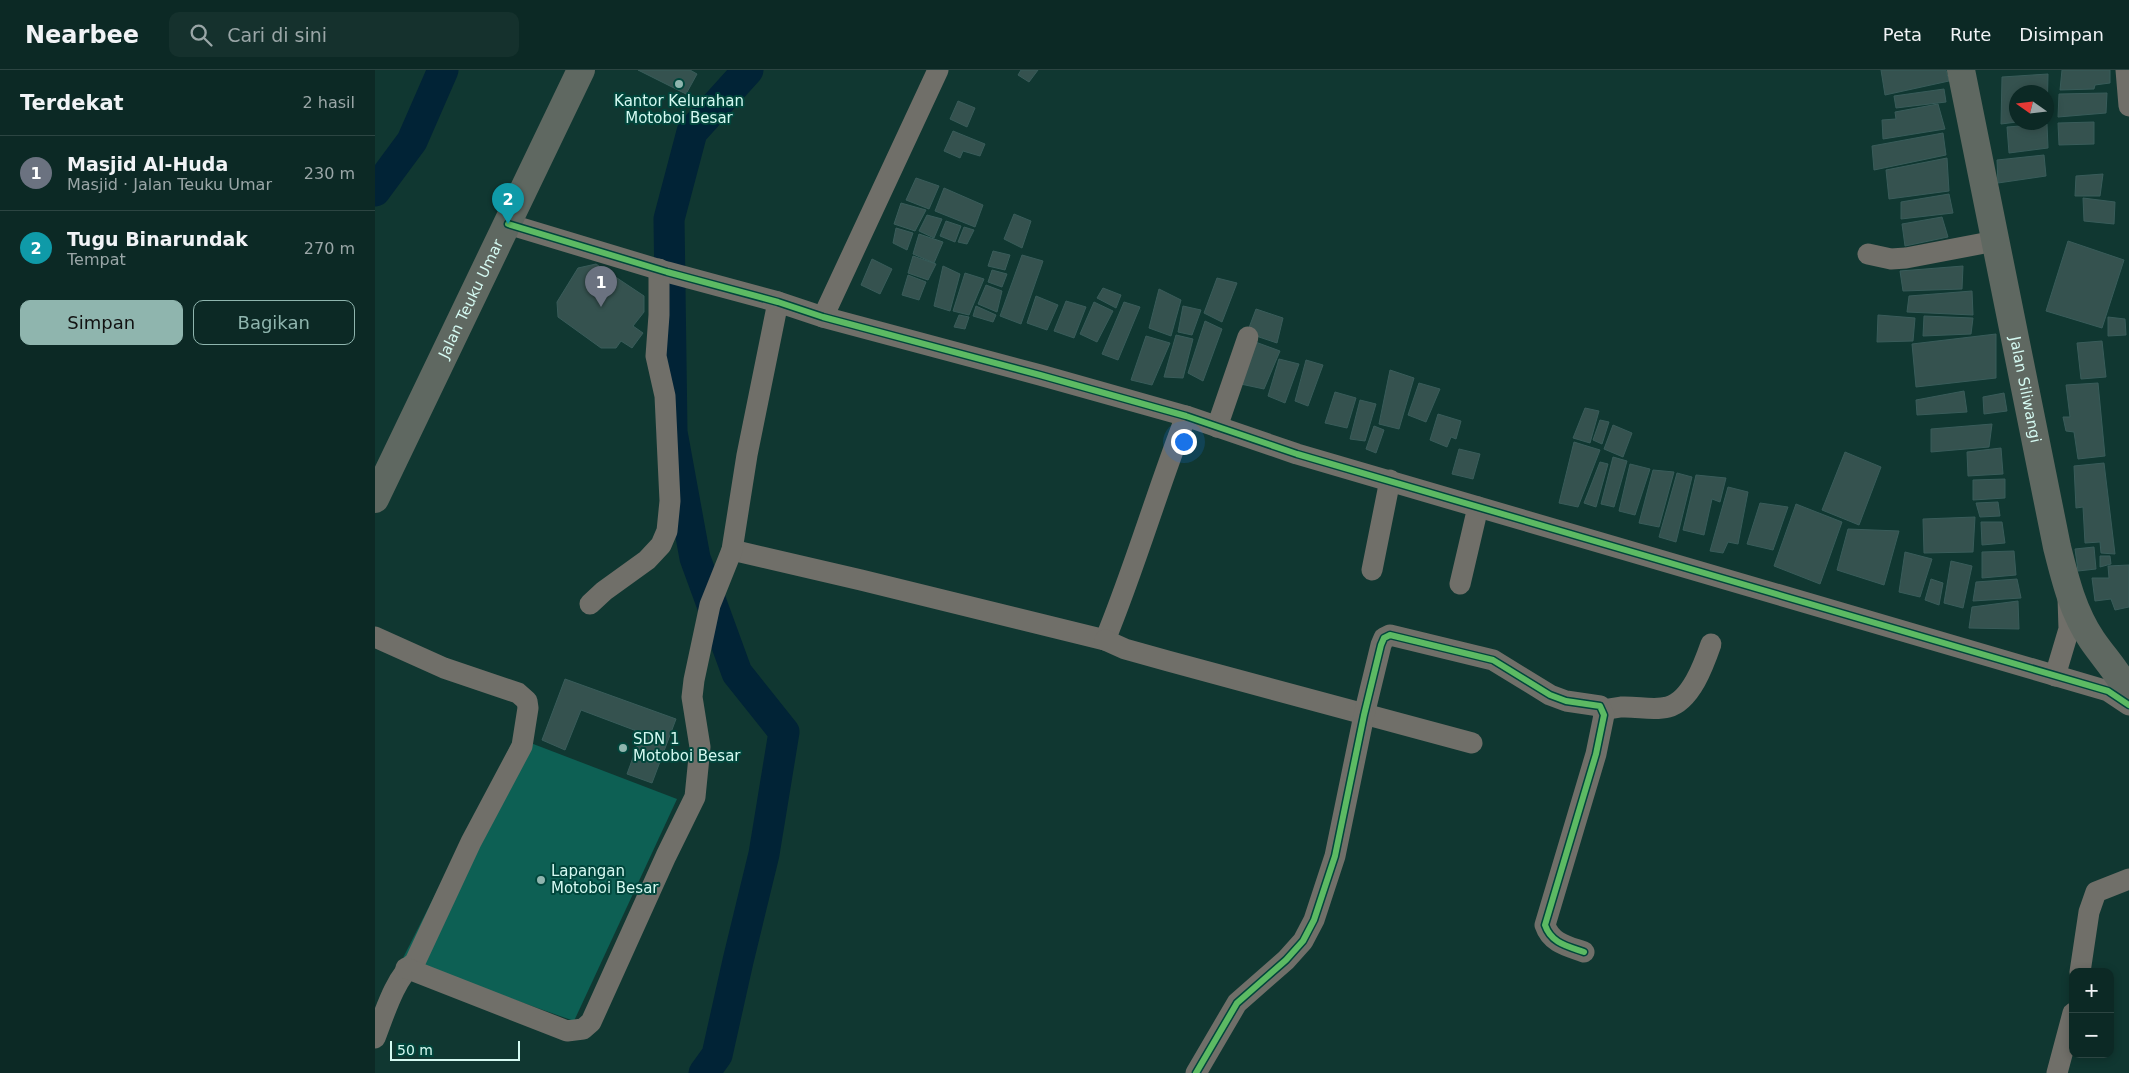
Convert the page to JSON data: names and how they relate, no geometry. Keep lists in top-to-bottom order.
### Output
{
  "streets": {
    "main road": ["Jalan Teuku Umar", "Jalan Siliwangi"]
  },
  "places": ["Kantor Kelurahan Motoboi Besar", "SDN 1 Motoboi Besar", "Lapangan Motoboi Besar"],
  "scale_bar": "50 m",
  "north": "left",
  "page": {
    "header": "Nearbee",
    "search": "Cari di sini",
    "nav": ["Peta", "Rute", "Disimpan"],
    "heading": ["Terdekat", "2 hasil"],
    "list": [
      {
        "mark": "1",
        "name": "Masjid Al-Huda",
        "note": "Masjid · Jalan Teuku Umar",
        "value": "230 m"
      },
      {
        "mark": "2",
        "name": "Tugu Binarundak",
        "note": "Tempat",
        "value": "270 m"
      }
    ],
    "pins": ["2", "1"],
    "buttons": ["Simpan", "Bagikan"],
    "map_buttons": ["+", "−"],
    "scale": "50 m"
  }
}
